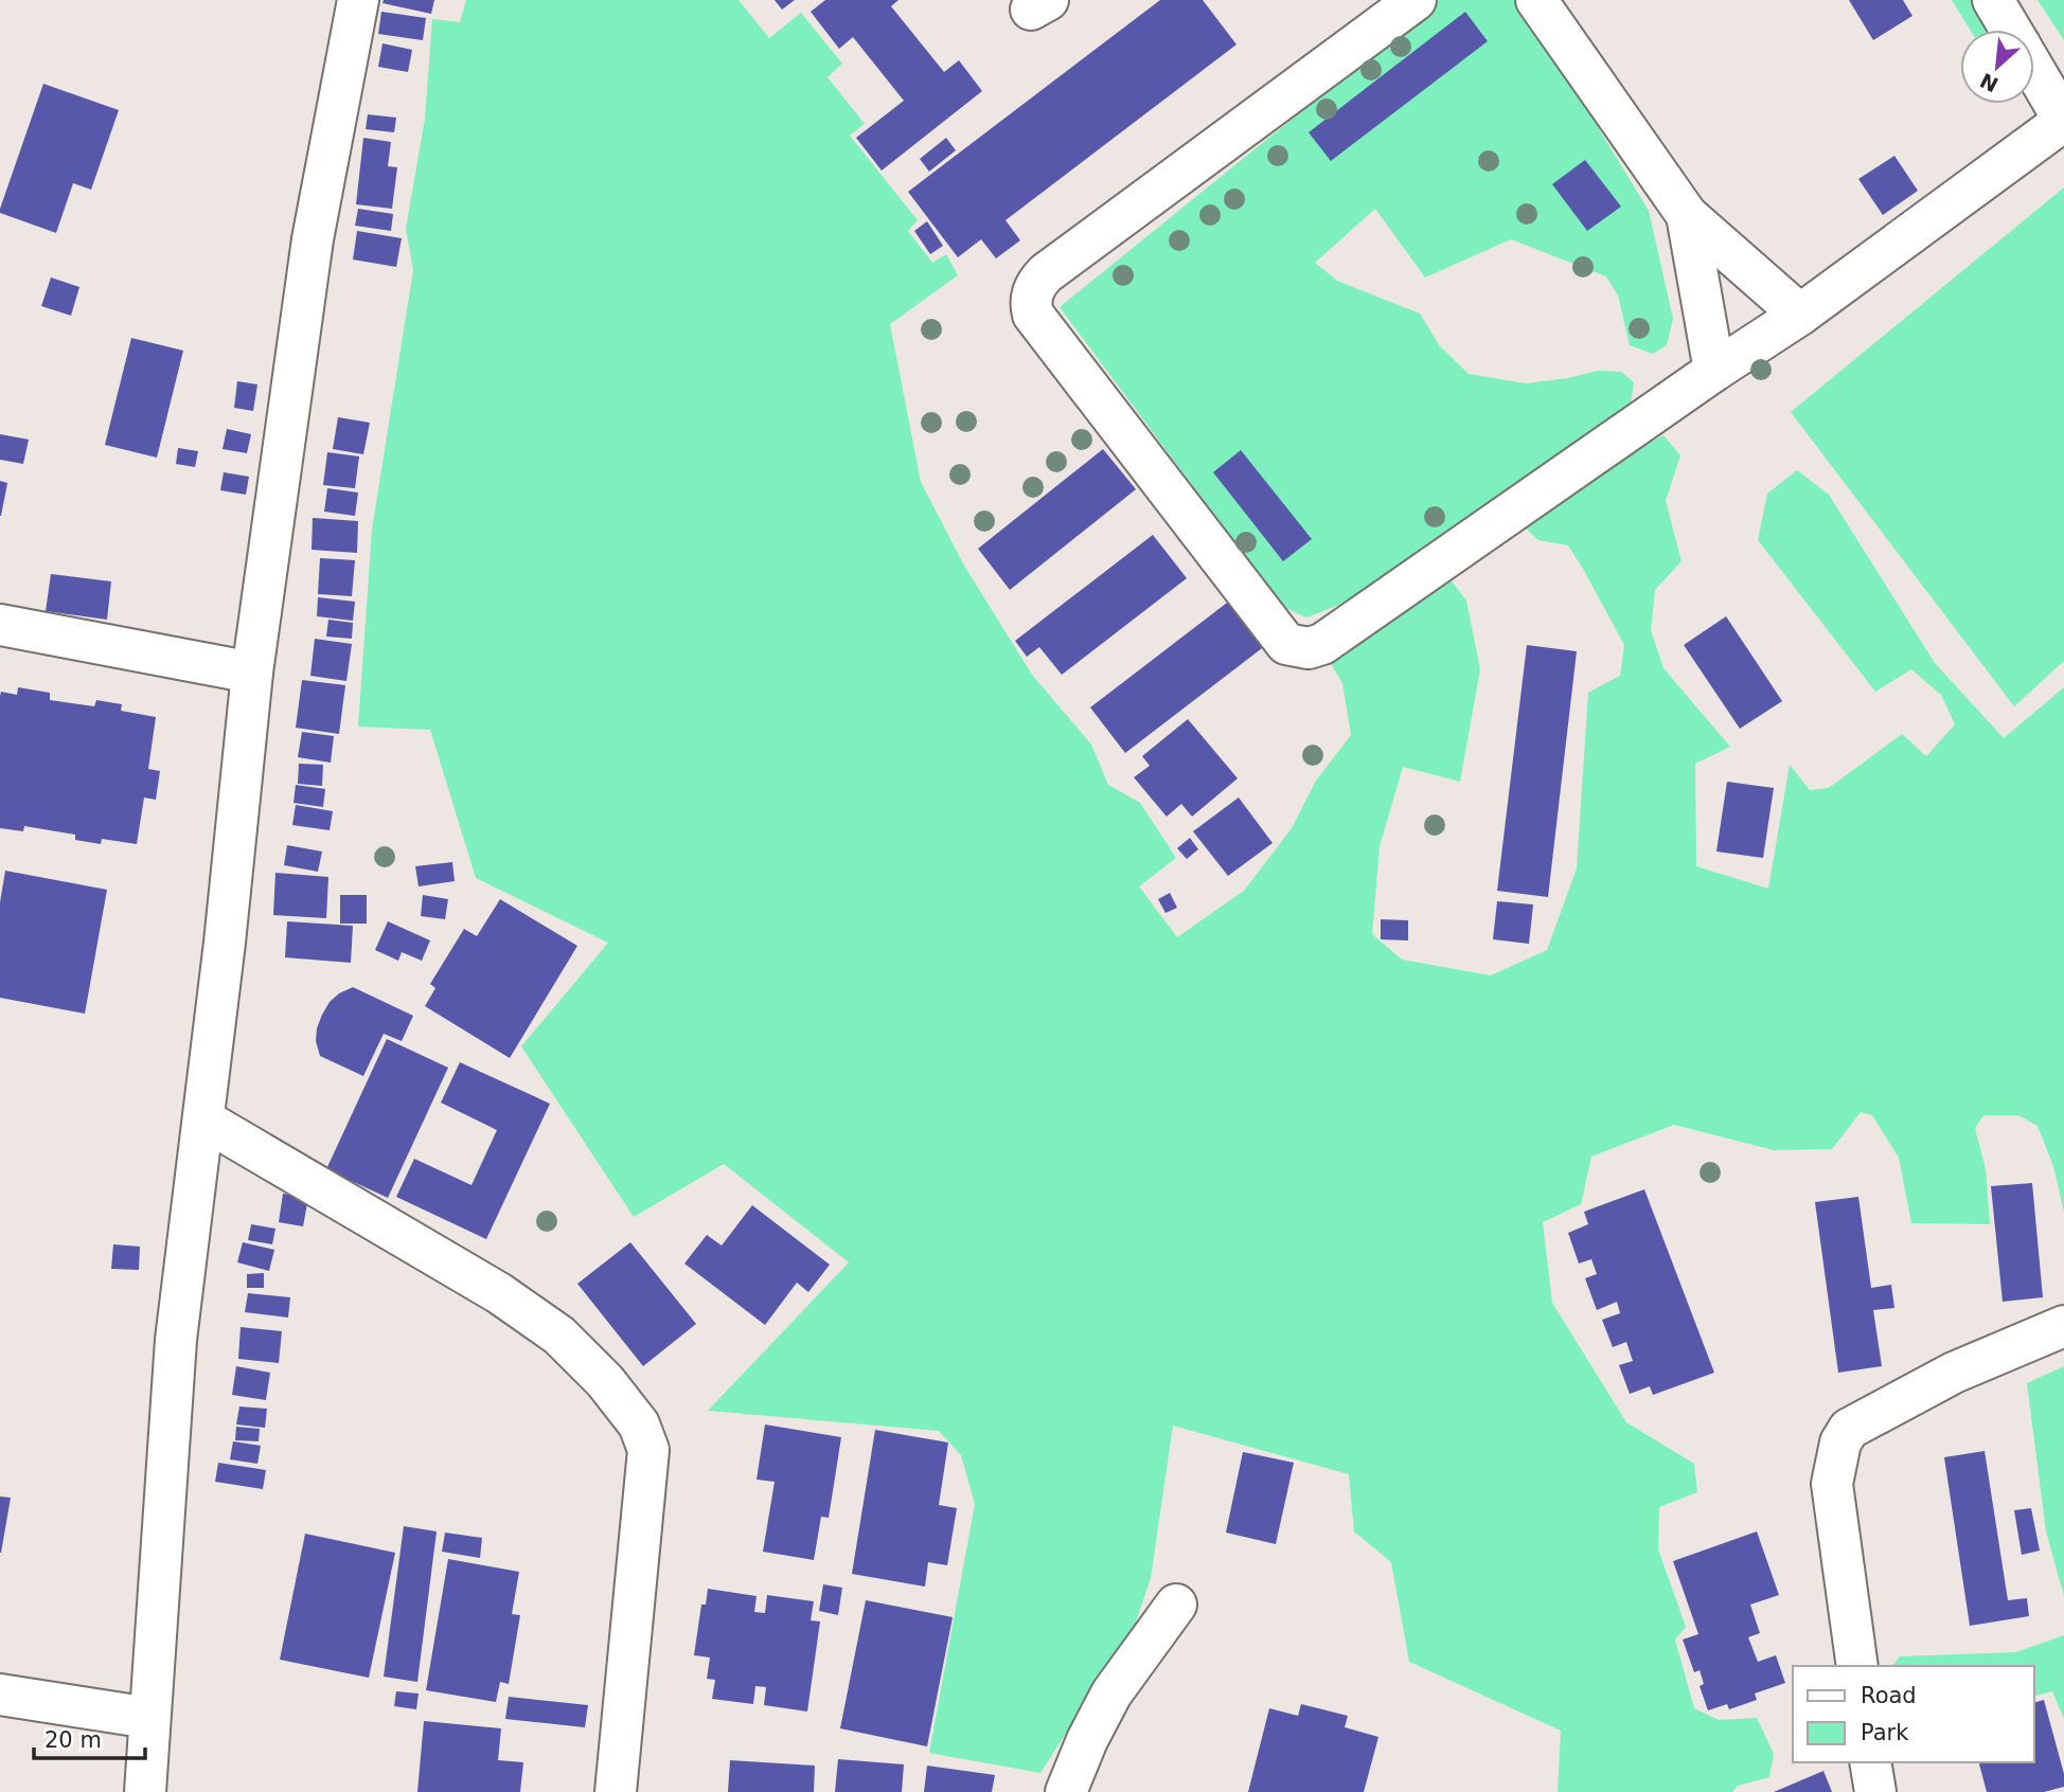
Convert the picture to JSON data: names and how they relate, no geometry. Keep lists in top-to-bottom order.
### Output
{
  "legend": ["Road", "Park"],
  "scale_bar": "20 m",
  "north": "bottom left"
}
